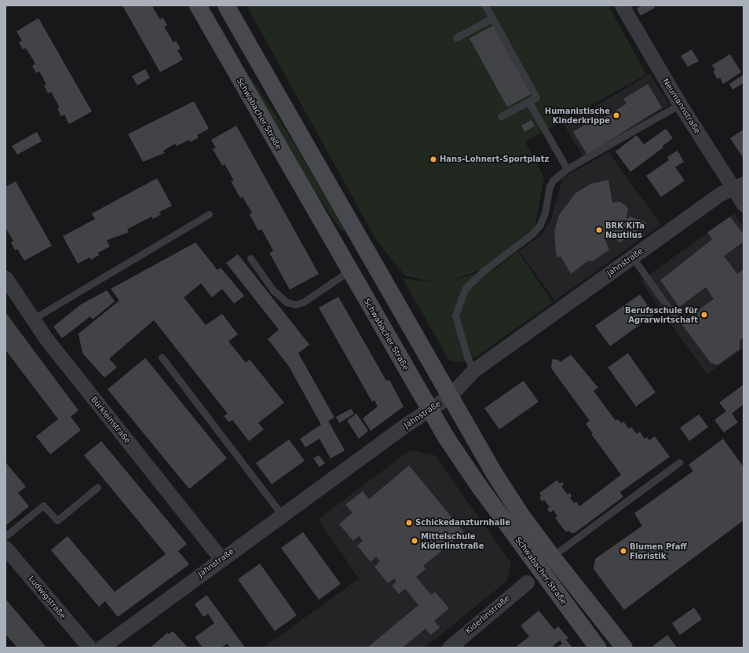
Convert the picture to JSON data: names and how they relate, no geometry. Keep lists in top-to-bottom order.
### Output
{
  "streets": {
    "main road": ["Schwabacher Straße"],
    "street": [
      "Neumannstraße",
      "Jahnstraße",
      "Bürkleinstraße",
      "Ludwigstraße",
      "Kiderlinstraße"
    ]
  },
  "crossings": [
    ["Neumannstraße", "Jahnstraße"],
    ["Schwabacher Straße", "Jahnstraße"],
    ["Jahnstraße", "Bürkleinstraße"]
  ],
  "places": [
    "Humanistische Kinderkrippe",
    "Hans-Lohnert-Sportplatz",
    "BRK KiTa Nautilus",
    "Berufsschule für Agrarwirtschaft",
    "Schickedanzturnhalle",
    "Mittelschule Kiderlinstraße",
    "Blumen Pfaff Floristik"
  ]
}
